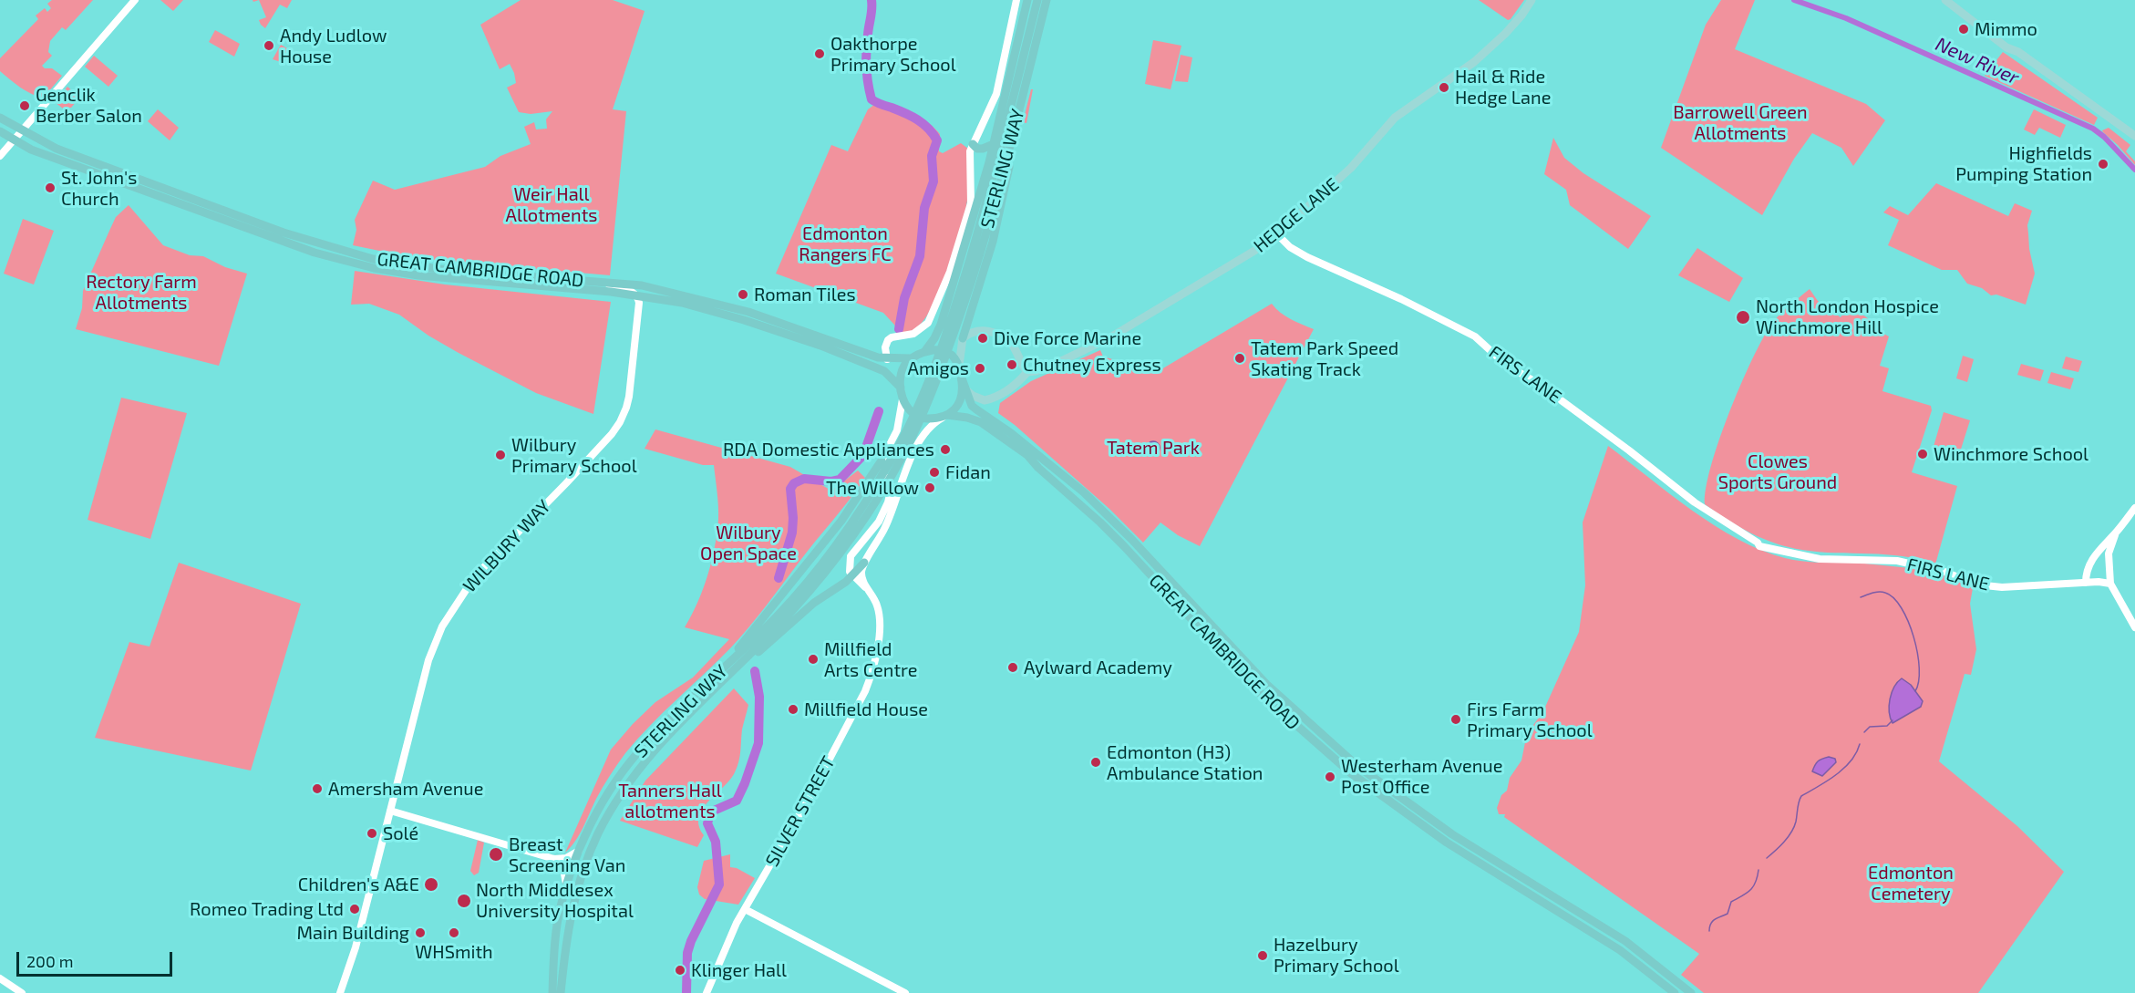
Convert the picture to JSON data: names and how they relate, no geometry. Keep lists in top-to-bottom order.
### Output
{
  "streets": {
    "highway": ["STERLING WAY", "GREAT CAMBRIDGE ROAD"],
    "main road": ["HEDGE LANE"],
    "street": ["FIRS LANE", "WILBURY WAY", "SILVER STREET"]
  },
  "crossings": [
    ["HEDGE LANE", "GREAT CAMBRIDGE ROAD"],
    ["HEDGE LANE", "FIRS LANE"],
    ["GREAT CAMBRIDGE ROAD", "WILBURY WAY"]
  ],
  "water": ["New River"],
  "parks": [
    "Barrowell Green Allotments",
    "Weir Hall Allotments",
    "Edmonton Rangers FC",
    "Rectory Farm Allotments",
    "Tatem Park",
    "Clowes Sports Ground",
    "Wilbury Open Space",
    "Tanners Hall allotments",
    "Edmonton Cemetery"
  ],
  "places": [
    "Mimmo",
    "Andy Ludlow House",
    "Oakthorpe Primary School",
    "Hail & Ride Hedge Lane",
    "Genclik Berber Salon",
    "Highfields Pumping Station",
    "St. John's Church",
    "Roman Tiles",
    "North London Hospice Winchmore Hill",
    "Dive Force Marine",
    "Tatem Park Speed Skating Track",
    "Chutney Express",
    "Amigos",
    "RDA Domestic Appliances",
    "Winchmore School",
    "Wilbury Primary School",
    "Fidan",
    "The Willow",
    "Millfield Arts Centre",
    "Aylward Academy",
    "Millfield House",
    "Firs Farm Primary School",
    "Edmonton (H3) Ambulance Station",
    "Westerham Avenue Post Office",
    "Amersham Avenue",
    "Solé",
    "Breast Screening Van",
    "Children's A&E",
    "North Middlesex University Hospital",
    "Romeo Trading Ltd",
    "Main Building",
    "WHSmith",
    "Hazelbury Primary School",
    "Klinger Hall"
  ],
  "scale_bar": "200 m"
}
